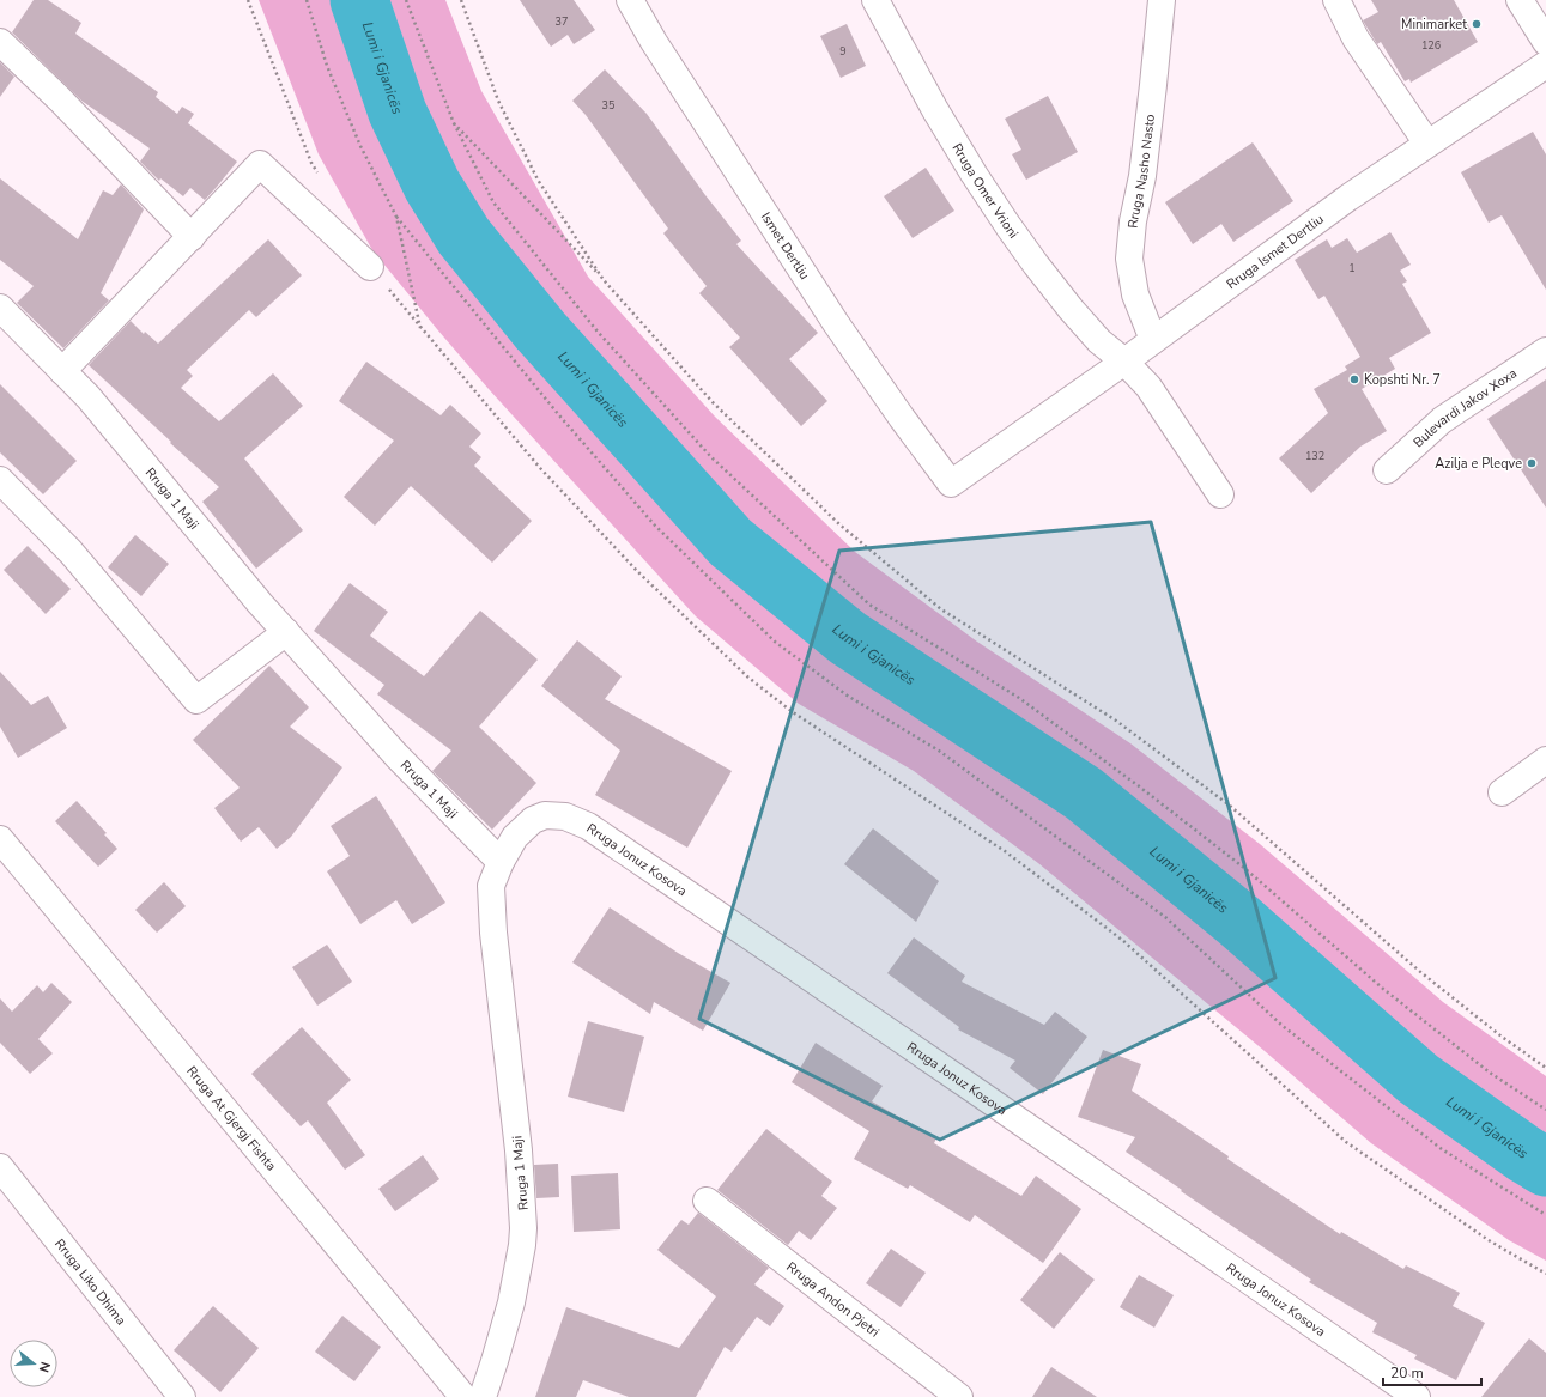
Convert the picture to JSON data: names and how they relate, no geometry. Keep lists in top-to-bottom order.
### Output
{
  "streets": {
    "street": [
      "Rruga Nasho Nasto",
      "Rruga Omer Vrioni",
      "Ismet Dertliu",
      "Rruga Ismet Dertliu",
      "Bulevardi Jakov Xoxa",
      "Rruga 1 Maji",
      "Rruga Jonuz Kosova",
      "Rruga At Gjergj Fishta",
      "Rruga Liko Dhima",
      "Rruga Andon Pjetri"
    ]
  },
  "crossings": [
    ["Rruga Nasho Nasto", "Rruga Ismet Dertliu"],
    ["Rruga Omer Vrioni", "Rruga Ismet Dertliu"],
    ["Ismet Dertliu", "Rruga Ismet Dertliu"],
    ["Rruga 1 Maji", "Rruga Jonuz Kosova"]
  ],
  "water": ["Lumi i Gjanicës"],
  "places": ["Minimarket", "Kopshti Nr. 7", "Azilja e Pleqve"],
  "house_numbers": [
    "37",
    "126",
    "9",
    "35",
    "1",
    "132"
  ],
  "scale_bar": "20 m",
  "north": "right"
}
